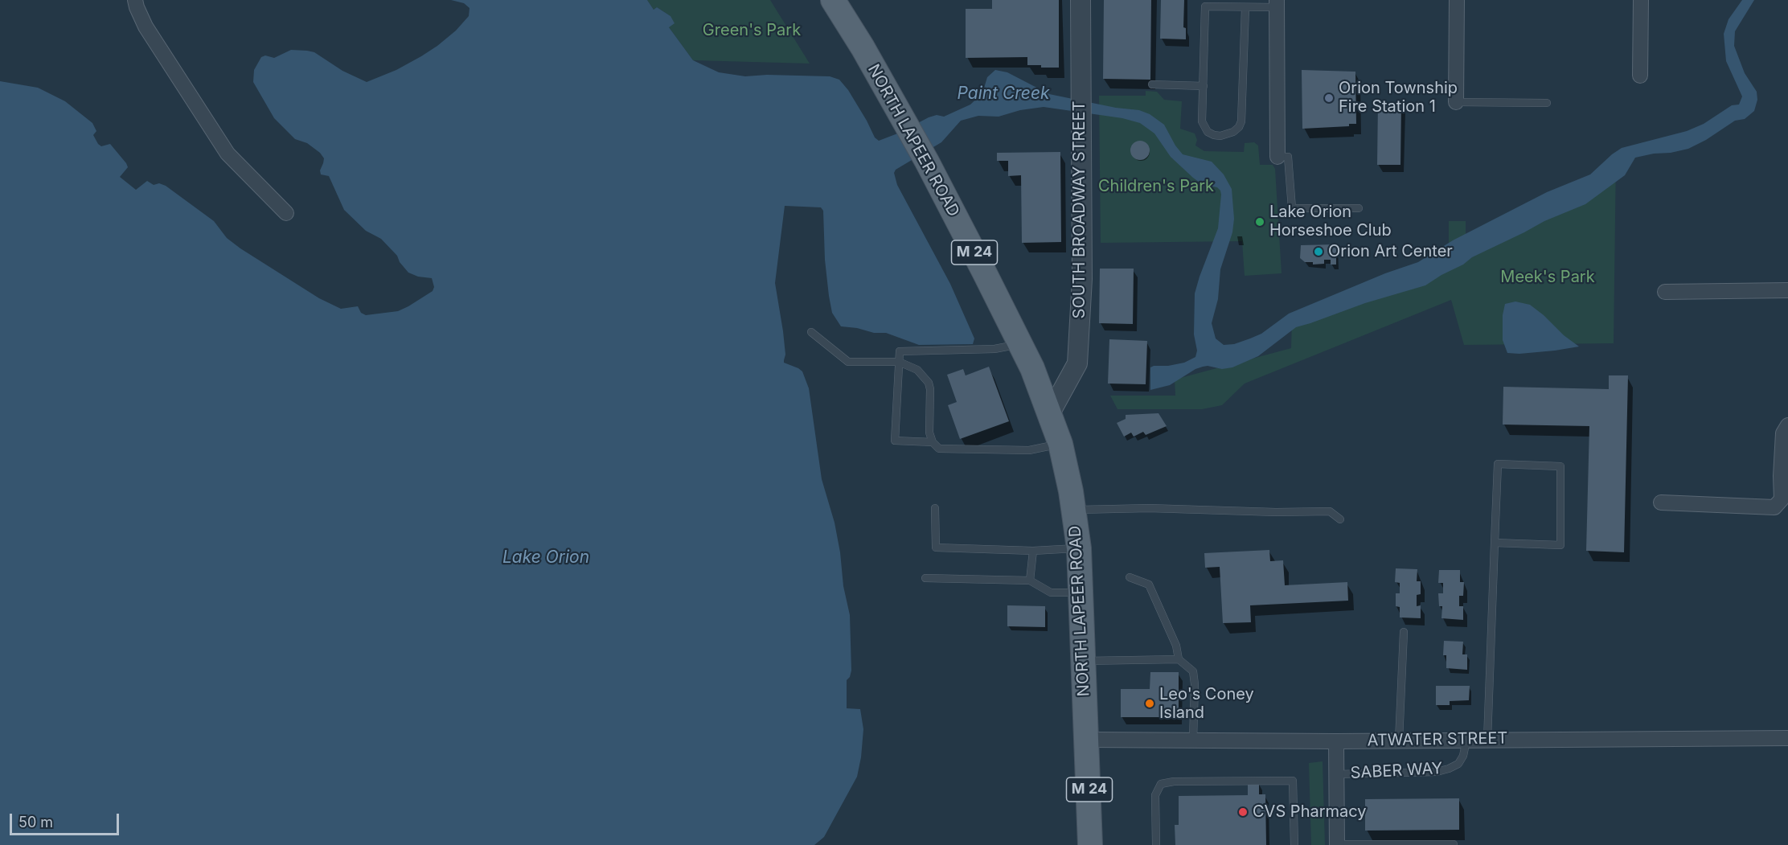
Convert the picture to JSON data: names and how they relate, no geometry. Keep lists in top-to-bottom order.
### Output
{
  "streets": {
    "main road": ["NORTH LAPEER ROAD", "M 24"],
    "street": ["SOUTH BROADWAY STREET", "ATWATER STREET"],
    "lane": ["SABER WAY"]
  },
  "crossings": [
    ["NORTH LAPEER ROAD", "SOUTH BROADWAY STREET"],
    ["NORTH LAPEER ROAD", "ATWATER STREET"],
    ["ATWATER STREET", "SABER WAY"]
  ],
  "water": ["Paint Creek", "Lake Orion"],
  "parks": ["Green's Park", "Children's Park", "Meek's Park"],
  "places": [
    "Orion Township Fire Station 1",
    "Lake Orion Horseshoe Club",
    "Orion Art Center",
    "Leo's Coney Island",
    "CVS Pharmacy"
  ],
  "scale_bar": "50 m"
}
